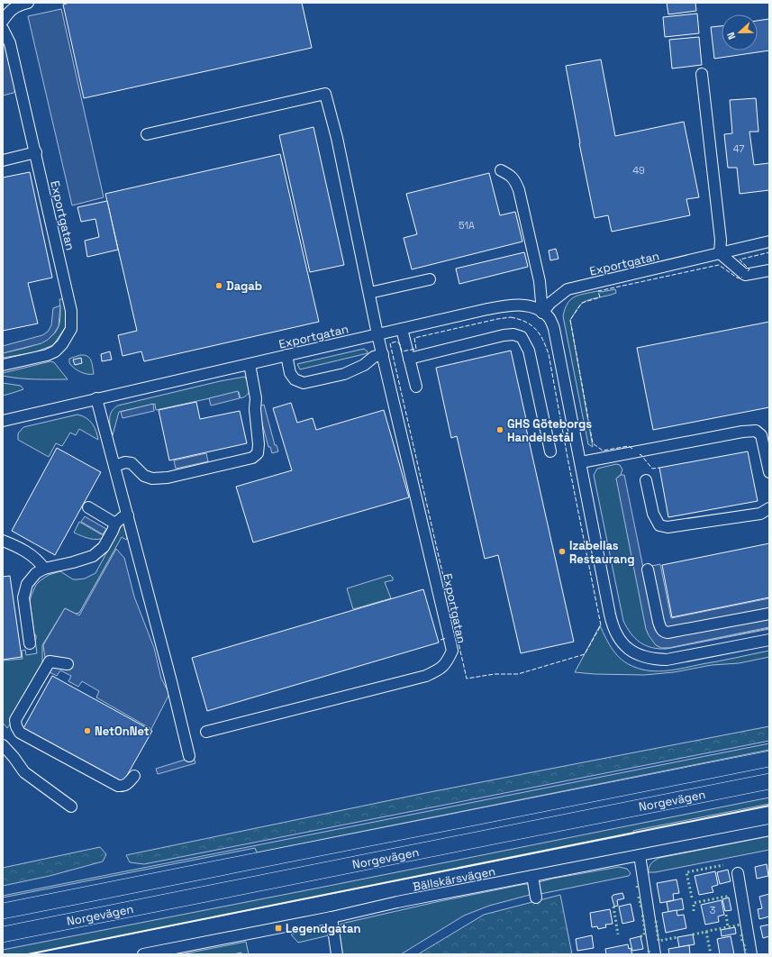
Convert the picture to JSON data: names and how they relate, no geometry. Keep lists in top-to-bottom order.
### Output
{
  "streets": {
    "highway": ["Norgevägen"],
    "street": ["Exportgatan", "Bällskärsvägen"]
  },
  "places": {
    "other": [
      "Dagab",
      "GHS Göteborgs Handelsstål",
      "Izabellas Restaurang",
      "NetOnNet"
    ],
    "transit": ["Legendgatan"]
  },
  "house_numbers": [
    "47",
    "49",
    "51A",
    "3"
  ],
  "north": "left"
}
